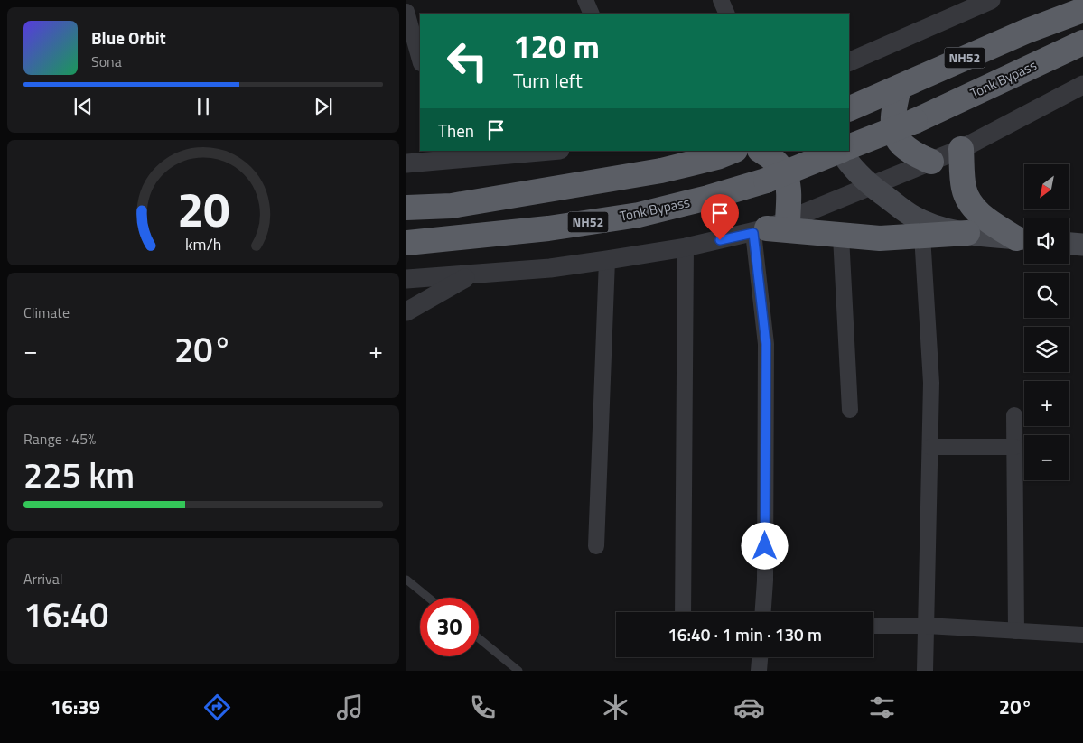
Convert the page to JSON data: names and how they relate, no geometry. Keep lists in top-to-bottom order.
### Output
{
  "streets": {
    "highway": ["NH52", "Tonk Bypass"]
  },
  "north": "bottom left",
  "page": {
    "turn": ["120 m", "Turn left"],
    "song": ["Blue Orbit", "Sona"],
    "then": "Then",
    "map_buttons": ["+", "−"],
    "tile": [
      "Climate",
      ["Range · 45%", "225 km"],
      ["Arrival", "16:40"]
    ],
    "heat": ["−", "20°", "+"],
    "limit": "30",
    "trip": "16:40 · 1 min · 130 m",
    "tabs": ["16:39", "20°"],
    "gauge": ["20", "km/h"]
  }
}
